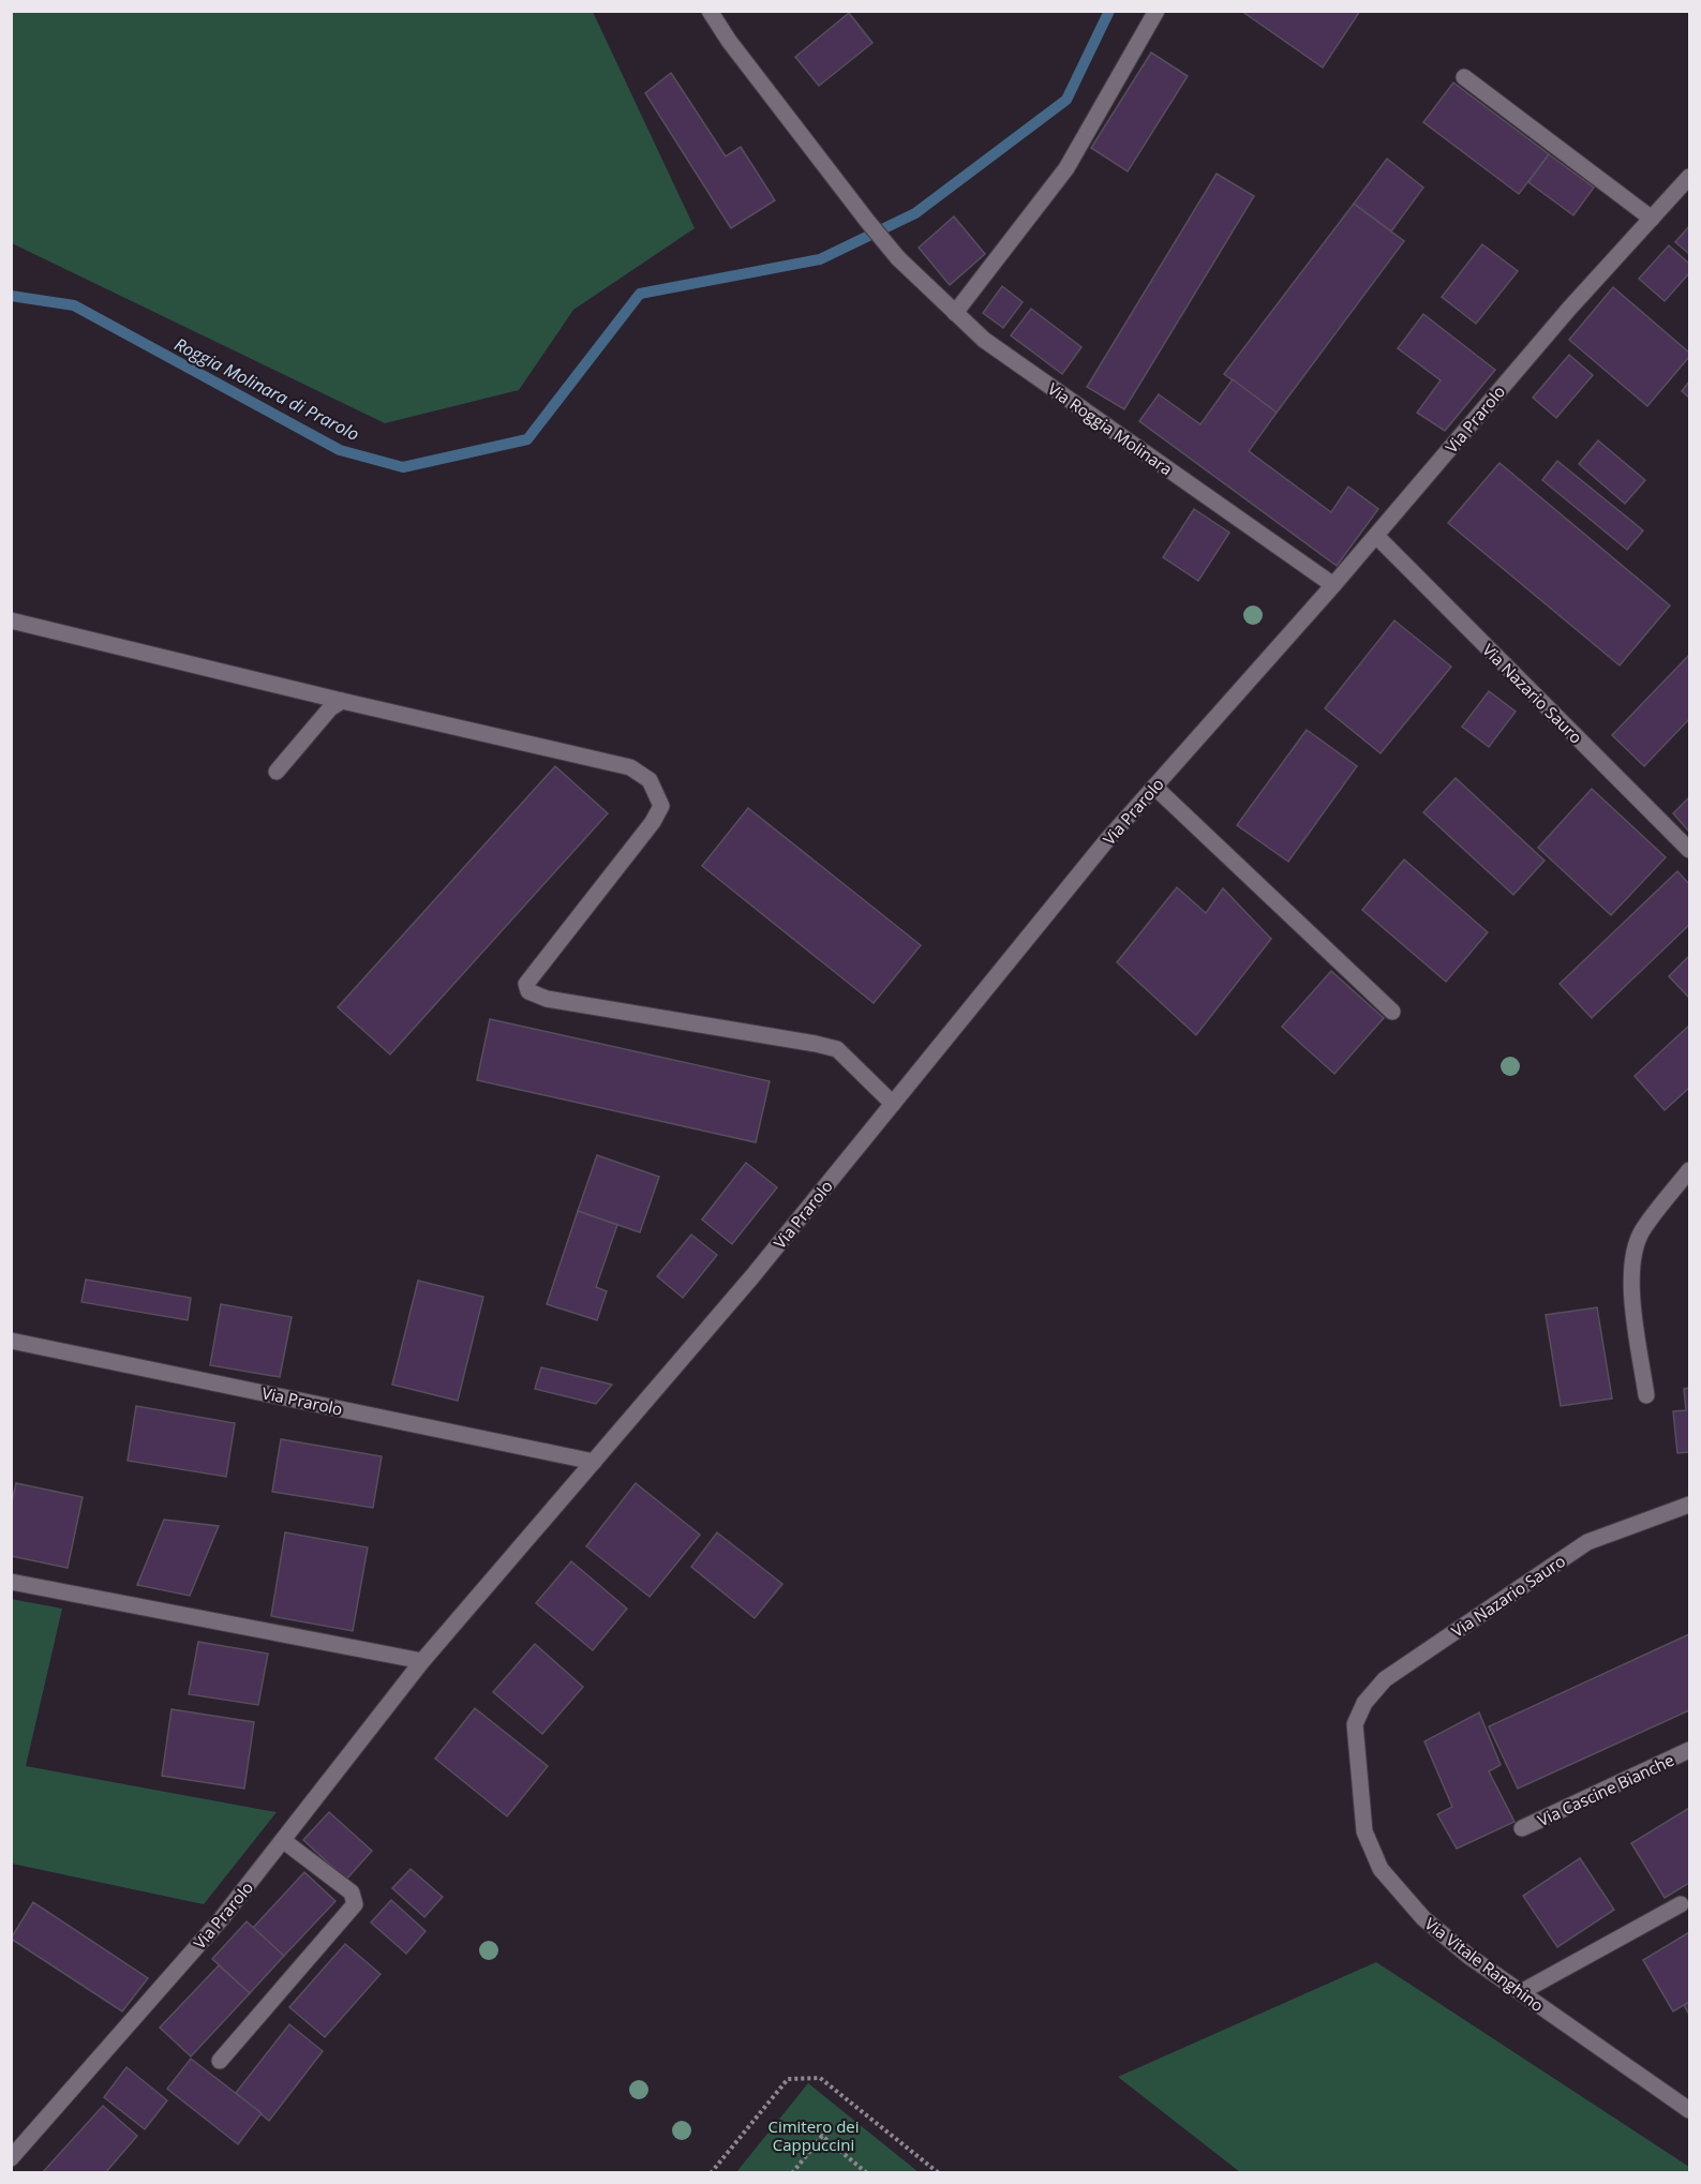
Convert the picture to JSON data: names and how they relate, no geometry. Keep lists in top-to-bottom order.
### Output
{
  "streets": {
    "street": [
      "Via Prarolo",
      "Via Roggia Molinara",
      "Via Nazario Sauro",
      "Via Cascine Bianche",
      "Via Vitale Ranghino"
    ]
  },
  "crossings": [
    ["Via Prarolo", "Via Roggia Molinara"],
    ["Via Prarolo", "Via Nazario Sauro"],
    ["Via Nazario Sauro", "Via Vitale Ranghino"]
  ],
  "water": ["Roggia Molinara di Prarolo"],
  "parks": ["Cimitero dei Cappuccini"]
}
